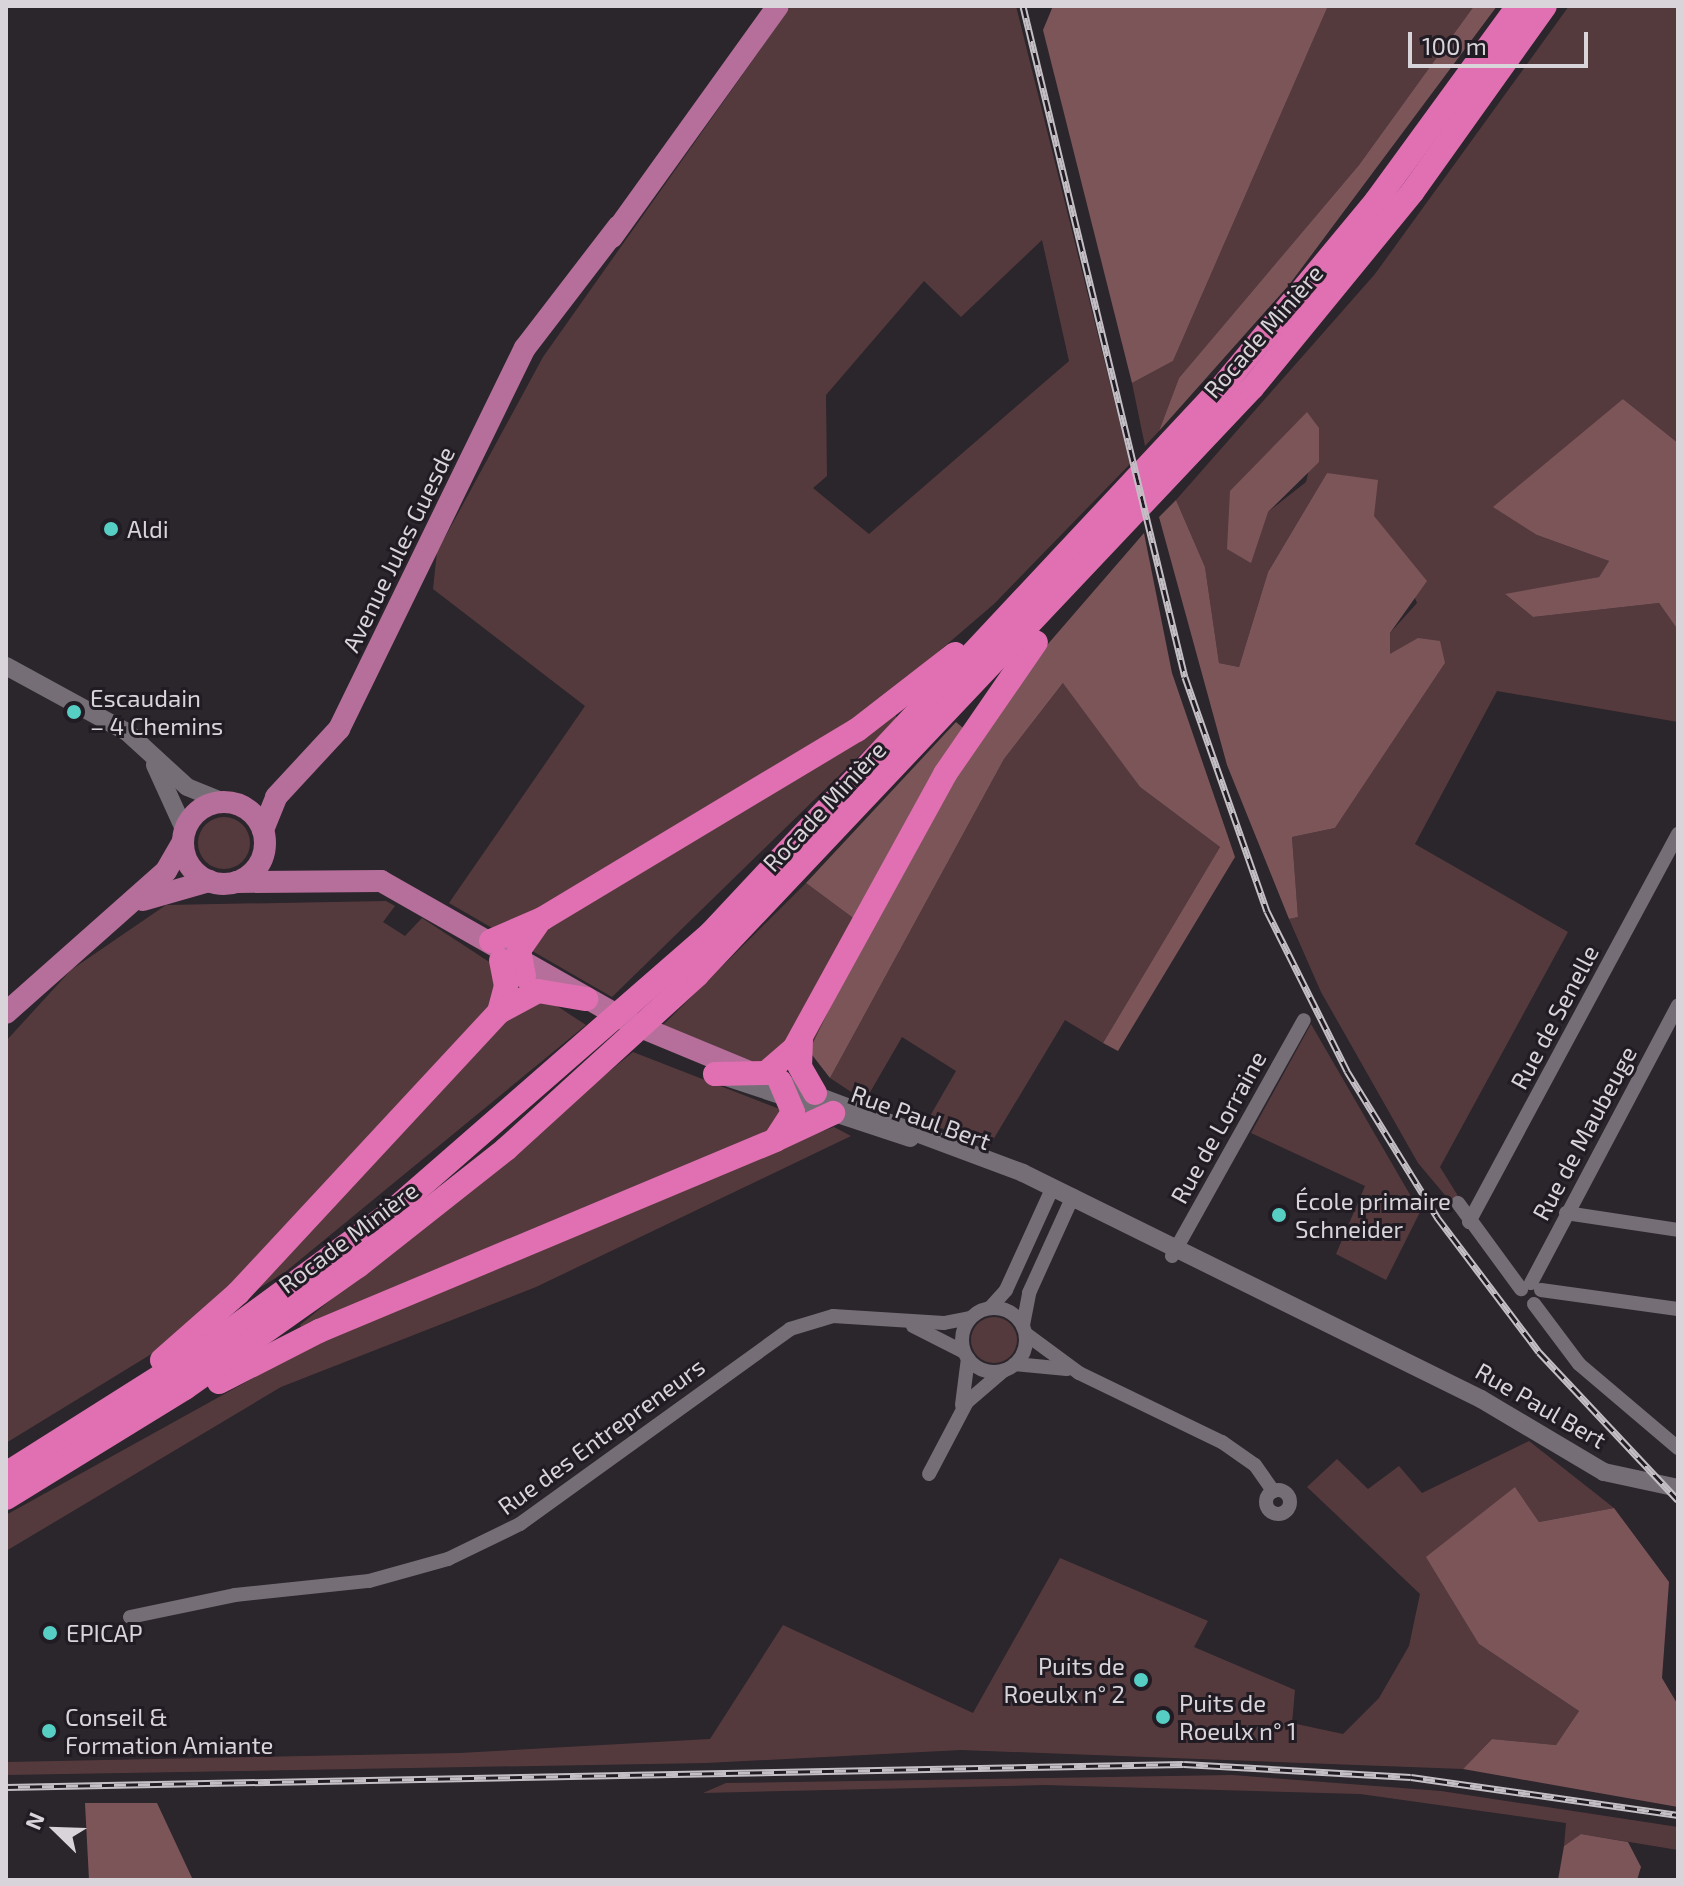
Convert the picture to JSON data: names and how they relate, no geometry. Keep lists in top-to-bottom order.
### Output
{
  "streets": {
    "highway": ["Rocade Minière"],
    "main road": ["Avenue Jules Guesde", "Rue Paul Bert"],
    "street": [
      "Rue de Senelle",
      "Rue de Lorraine",
      "Rue de Maubeuge",
      "Rue des Entrepreneurs"
    ]
  },
  "crossings": [
    ["Avenue Jules Guesde", "Rue Paul Bert"],
    ["Rue Paul Bert", "Rue de Lorraine"]
  ],
  "places": [
    "Aldi",
    "Escaudain – 4 Chemins",
    "École primaire Schneider",
    "EPICAP",
    "Puits de Roeulx n° 2",
    "Puits de Roeulx n° 1",
    "Conseil & Formation Amiante"
  ],
  "scale_bar": "100 m",
  "north": "top left"
}
